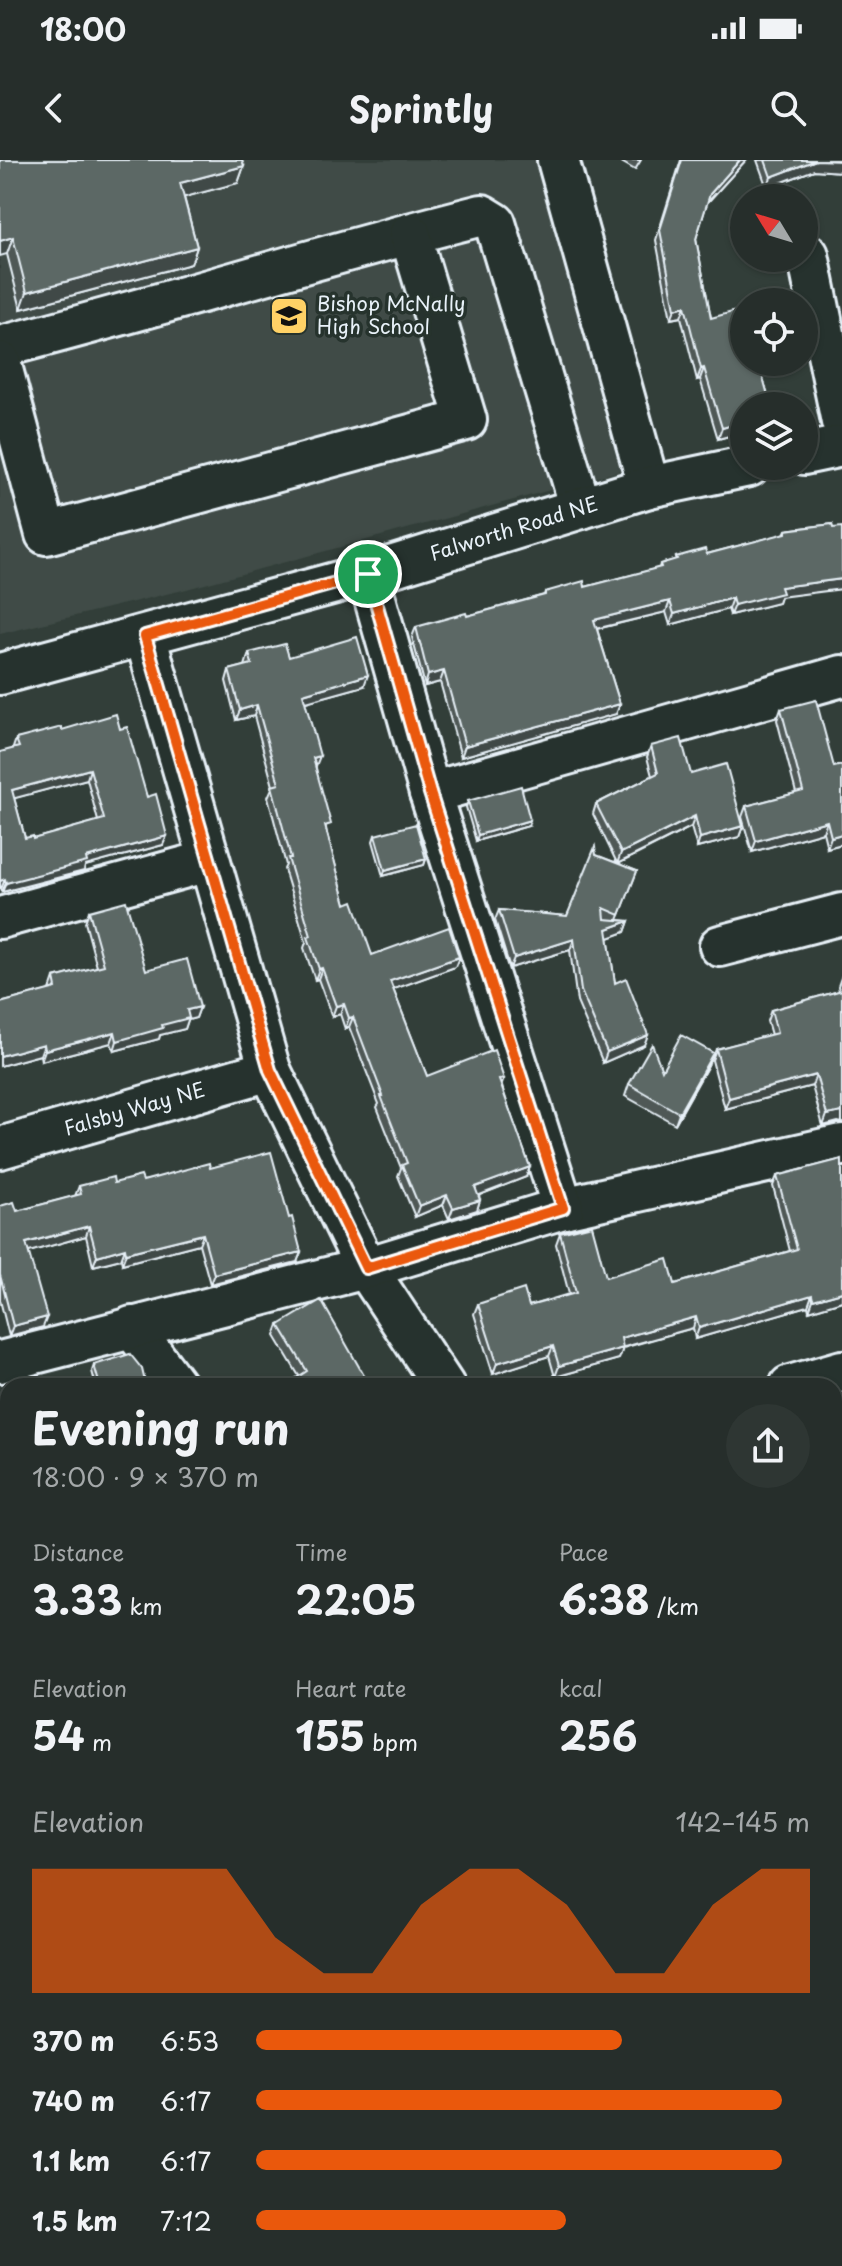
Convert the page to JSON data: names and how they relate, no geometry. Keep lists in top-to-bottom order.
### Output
{
  "streets": {
    "street": ["Falworth Road NE", "Falsby Way NE"]
  },
  "places": {
    "school or university": ["Bishop McNally High School"]
  },
  "north": "top left",
  "page": {
    "status": "18:00",
    "header": "Sprintly",
    "heading": ["Evening run", "18:00 · 9 × 370 m"],
    "stats": [
      ["Distance", "3.33 km"],
      ["Time", "22:05"],
      ["Pace", "6:38 /km"],
      ["Elevation", "54 m"],
      ["Heart rate", "155 bpm"],
      ["kcal", "256"]
    ],
    "chart": ["Elevation", "142–145 m"],
    "list": [
      {
        "name": "370 m",
        "note": "6:53"
      },
      {
        "name": "740 m",
        "note": "6:17"
      },
      {
        "name": "1.1 km",
        "note": "6:17"
      },
      {
        "name": "1.5 km",
        "note": "7:12"
      }
    ]
  }
}
